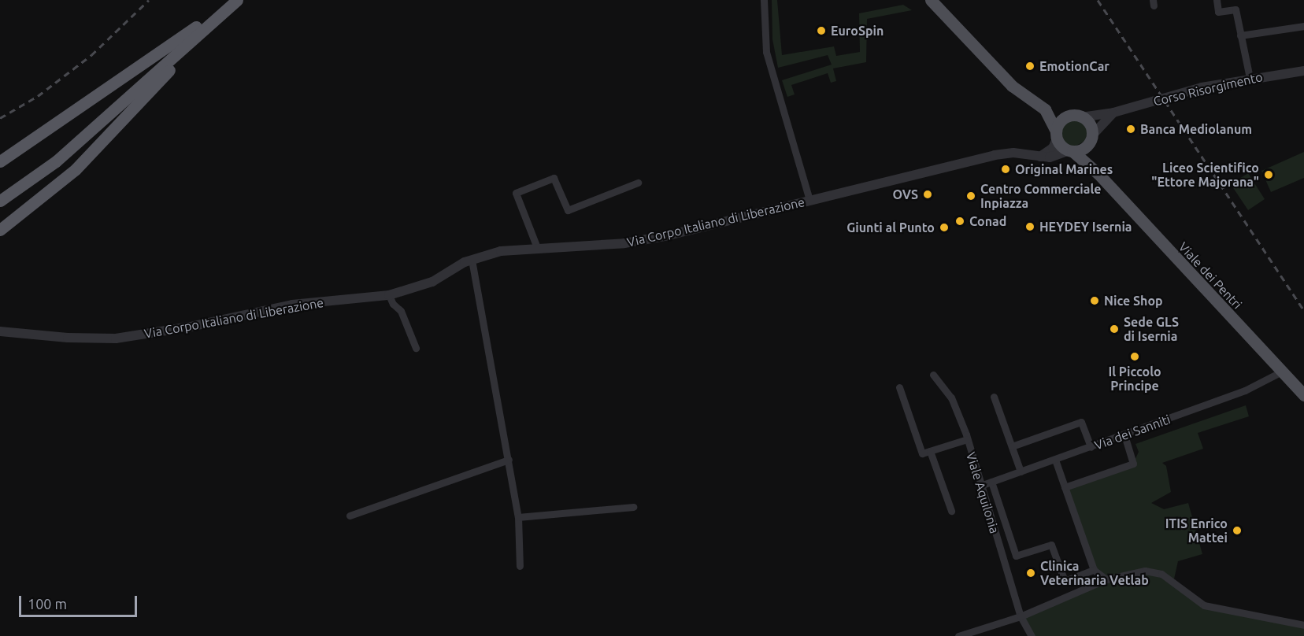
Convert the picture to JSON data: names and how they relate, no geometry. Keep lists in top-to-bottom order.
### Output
{
  "streets": {
    "main road": ["Viale dei Pentri"],
    "street": [
      "Corso Risorgimento",
      "Via Corpo Italiano di Liberazione",
      "Via dei Sanniti",
      "Viale Aquilonia"
    ]
  },
  "crossings": [
    ["Corso Risorgimento", "Via Corpo Italiano di Liberazione"],
    ["Corso Risorgimento", "Viale dei Pentri"],
    ["Via Corpo Italiano di Liberazione", "Viale dei Pentri"],
    ["Viale dei Pentri", "Via dei Sanniti"],
    ["Via dei Sanniti", "Viale Aquilonia"]
  ],
  "places": [
    "EuroSpin",
    "EmotionCar",
    "Banca Mediolanum",
    "Original Marines",
    "Liceo Scientifico \"Ettore Majorana\"",
    "OVS",
    "Centro Commerciale Inpiazza",
    "Conad",
    "HEYDEY Isernia",
    "Giunti al Punto",
    "Nice Shop",
    "Sede GLS di Isernia",
    "Il Piccolo Principe",
    "ITIS Enrico Mattei",
    "Clinica Veterinaria Vetlab"
  ],
  "scale_bar": "100 m"
}
